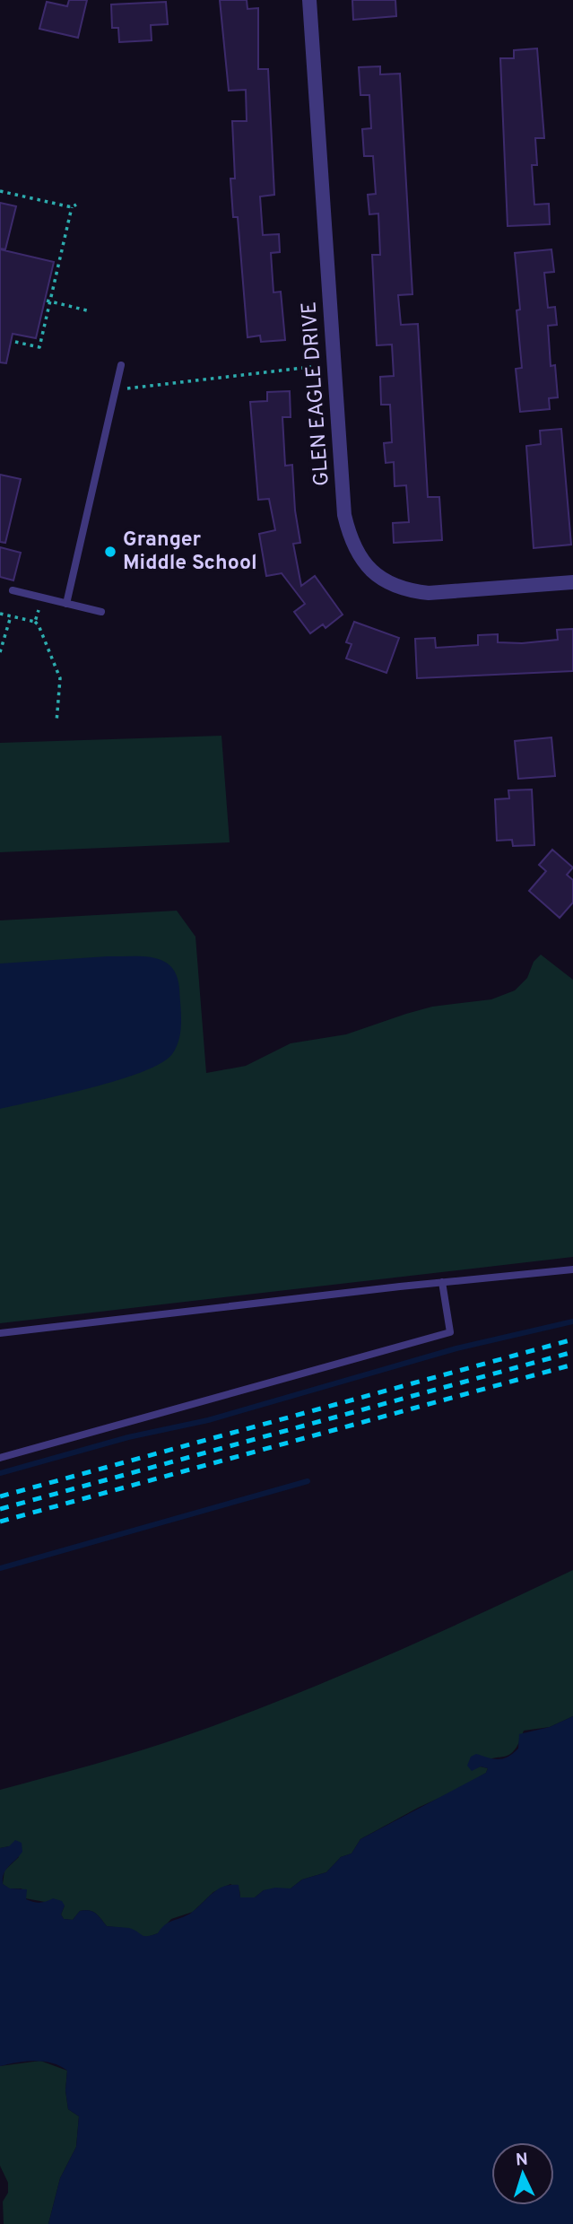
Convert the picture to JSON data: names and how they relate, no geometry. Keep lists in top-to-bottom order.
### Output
{
  "streets": {
    "street": ["GLEN EAGLE DRIVE"]
  },
  "places": ["Granger Middle School"],
  "north": "top"
}
